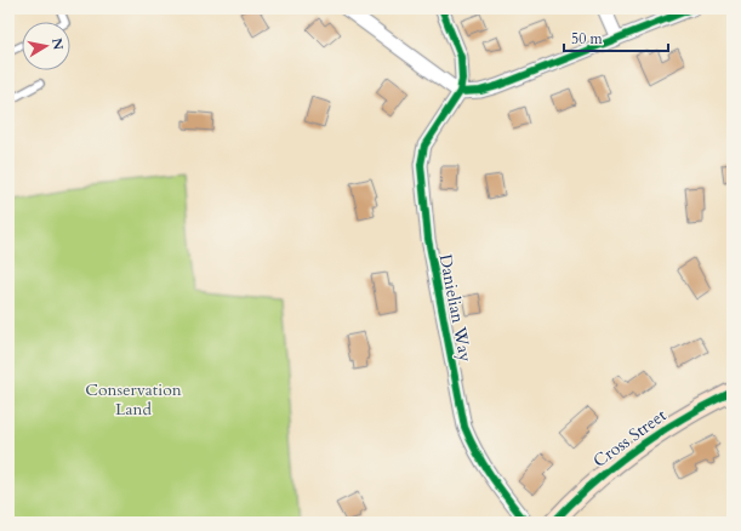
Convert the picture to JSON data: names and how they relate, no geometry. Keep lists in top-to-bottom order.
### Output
{
  "streets": {
    "street": ["Danielian Way", "Cross Street"]
  },
  "parks": ["Conservation Land"],
  "scale_bar": "50 m",
  "north": "right"
}
